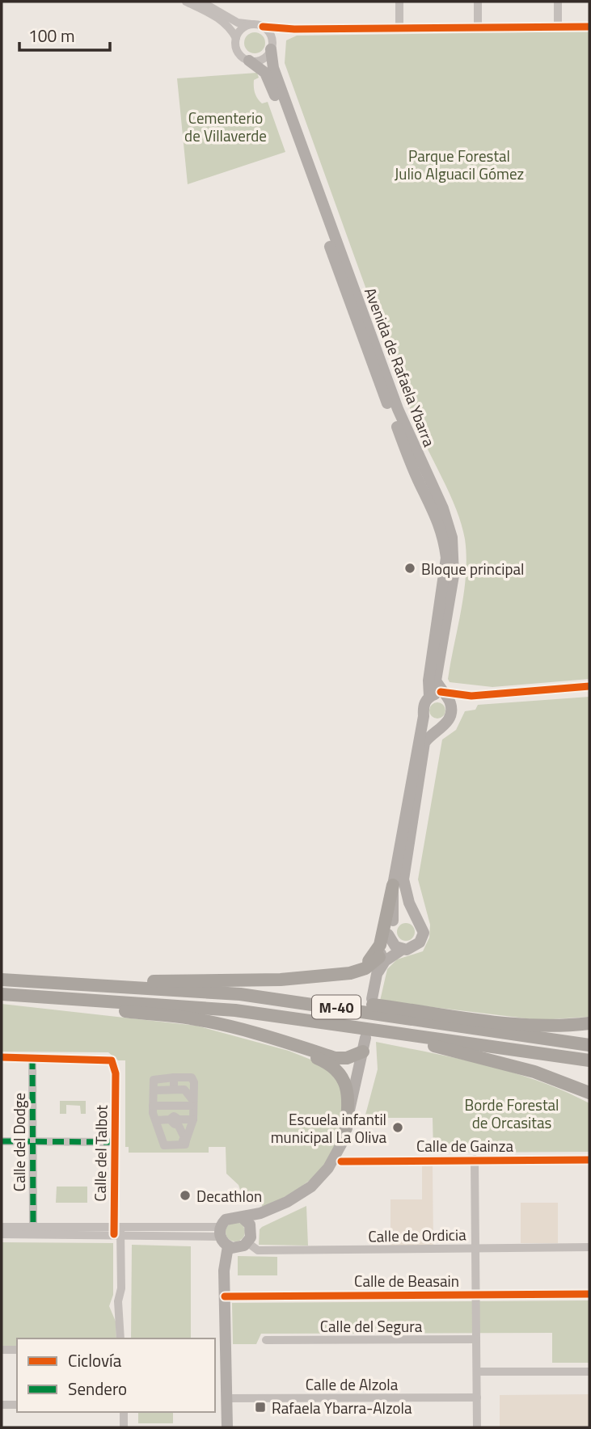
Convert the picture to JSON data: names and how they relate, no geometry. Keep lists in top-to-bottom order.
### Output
{
  "streets": {
    "highway": ["M-40"],
    "main road": ["Avenida de Rafaela Ybarra"],
    "street": [
      "Calle del Dodge",
      "Calle de Gainza",
      "Calle del Talbot",
      "Calle de Ordicia",
      "Calle de Beasain",
      "Calle del Segura",
      "Calle de Alzola"
    ]
  },
  "crossings": [
    ["Calle del Dodge", "Calle del Talbot"]
  ],
  "parks": ["Cementerio de Villaverde", "Parque Forestal Julio Alguacil Gómez", "Borde Forestal de Orcasitas"],
  "places": {
    "other": ["Bloque principal", "Escuela infantil municipal La Oliva", "Decathlon"],
    "transit": ["Rafaela Ybarra-Alzola"]
  },
  "legend": ["Ciclovía", "Sendero"],
  "scale_bar": "100 m"
}
